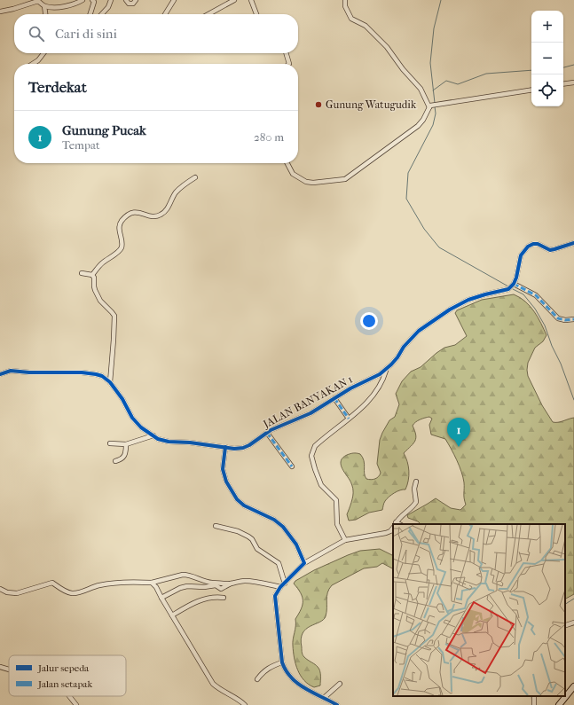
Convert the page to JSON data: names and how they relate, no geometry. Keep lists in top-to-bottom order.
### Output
{
  "streets": {
    "street": ["JALAN BANYAKAN 1"]
  },
  "places": ["Gunung Watugudik"],
  "legend": ["Jalur sepeda", "Jalan setapak"],
  "page": {
    "map_buttons": ["+", "−"],
    "search": "Cari di sini",
    "heading": "Terdekat",
    "list": [
      {
        "mark": "1",
        "name": "Gunung Pucak",
        "note": "Tempat",
        "value": "280 m"
      }
    ],
    "pins": "1"
  }
}
